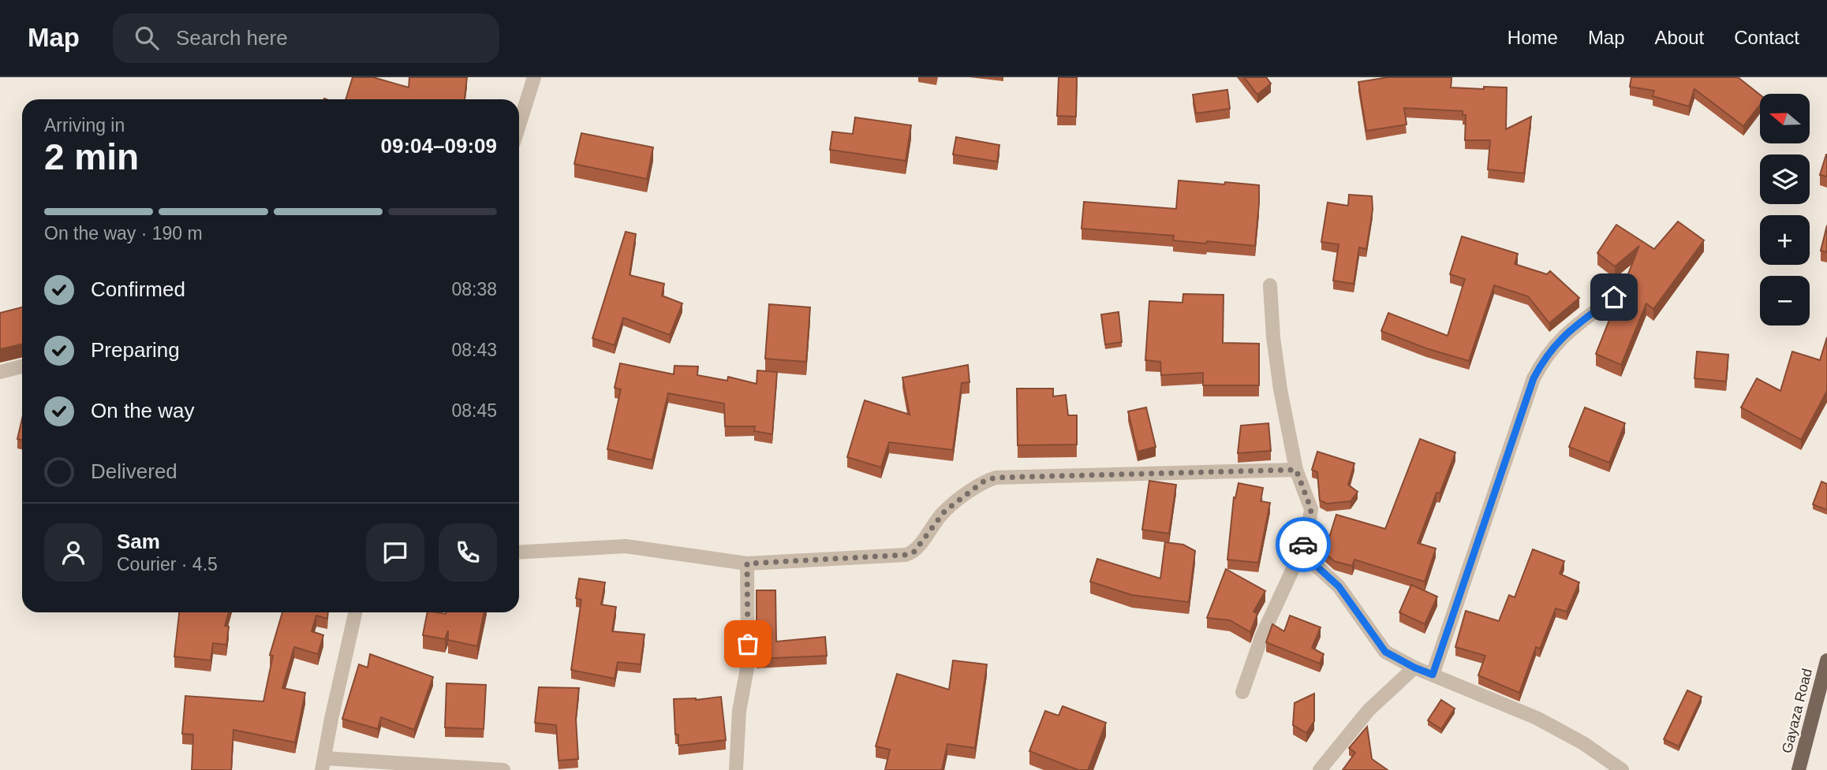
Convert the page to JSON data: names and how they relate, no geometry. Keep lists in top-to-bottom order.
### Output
{
  "streets": {
    "main road": ["Gayaza Road"]
  },
  "north": "left",
  "page": {
    "header": "Map",
    "search": "Search here",
    "nav": [
      "Home",
      "Map",
      "About",
      "Contact"
    ],
    "map_buttons": ["+", "−"],
    "heading": ["2 min", "Arriving in", "09:04–09:09"],
    "panel": ["Sam", "Courier · 4.5"],
    "bar": "On the way · 190 m",
    "list": [
      ["Confirmed", "08:38"],
      ["Preparing", "08:43"],
      ["On the way", "08:45"],
      "Delivered"
    ]
  }
}
